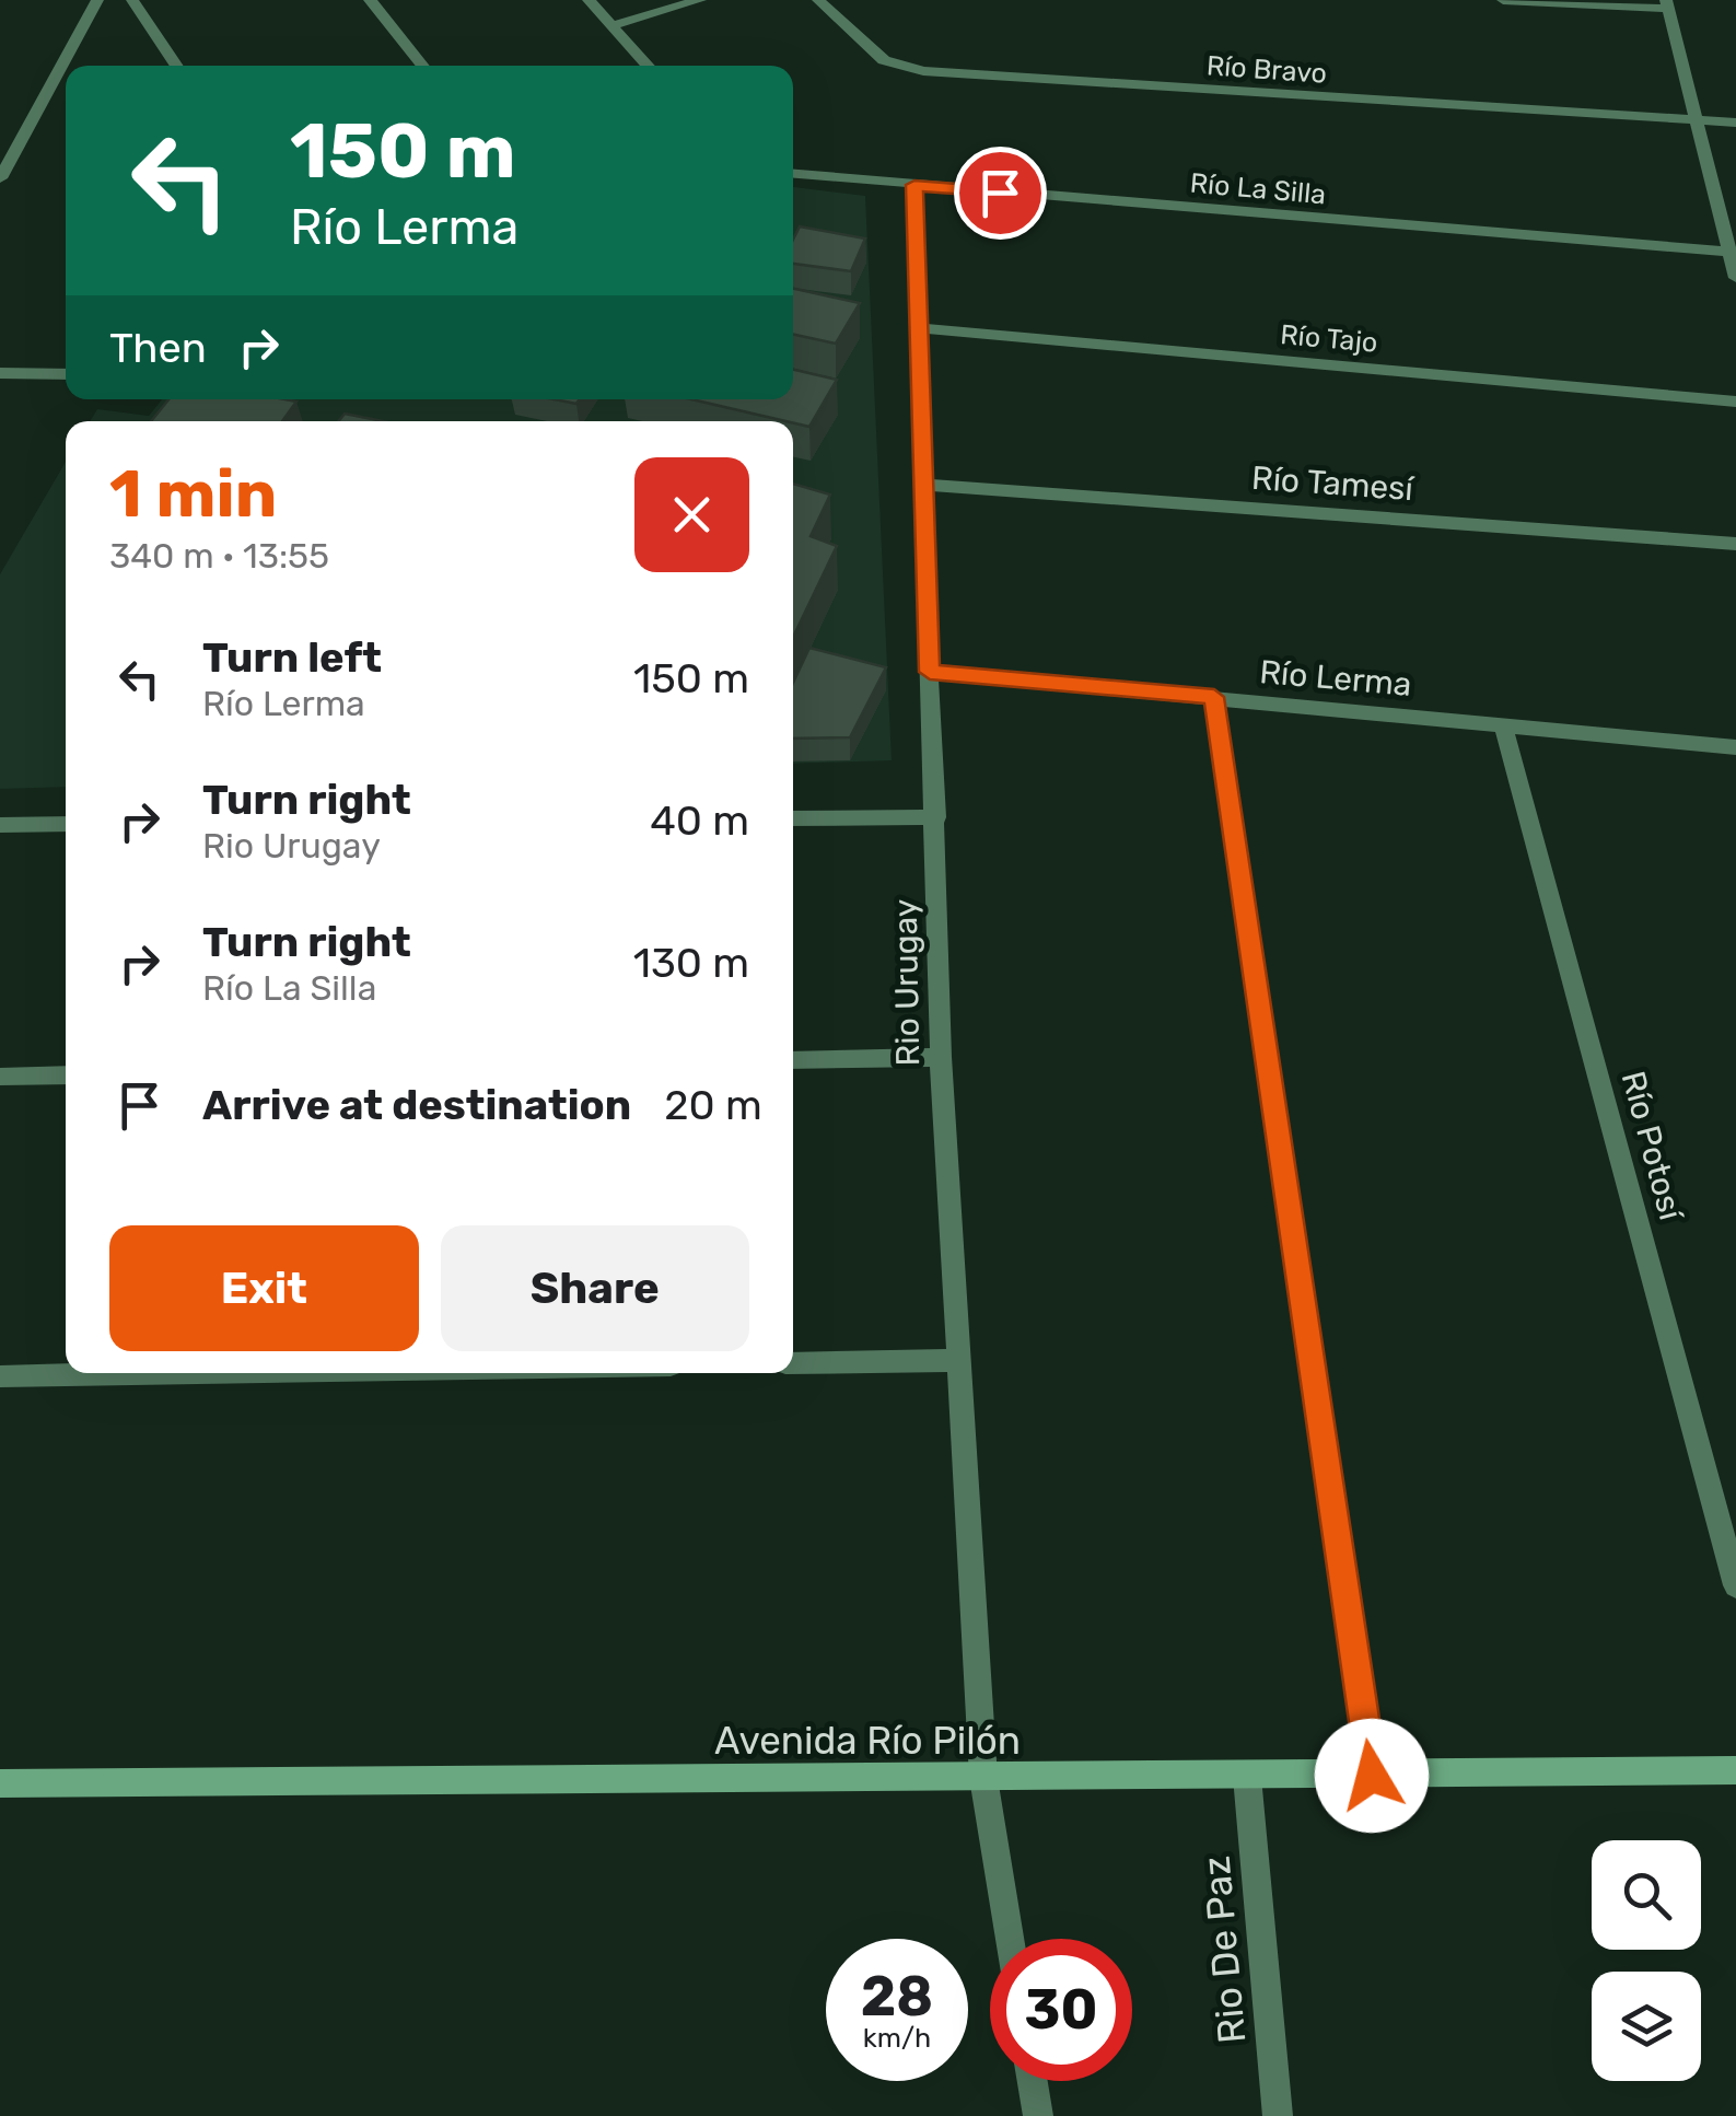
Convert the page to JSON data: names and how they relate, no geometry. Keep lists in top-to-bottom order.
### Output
{
  "streets": {
    "main road": ["Avenida Río Pilón"],
    "street": [
      "Río Bravo",
      "Río La Silla",
      "Río Tajo",
      "Río Tamesí",
      "Río Lerma",
      "Rio Urugay",
      "Río Potosí",
      "Rio De Paz"
    ]
  },
  "crossings": [
    ["Río La Silla", "Rio Urugay"],
    ["Río Tajo", "Rio Urugay"],
    ["Río Tamesí", "Rio Urugay"],
    ["Río Lerma", "Rio Urugay"],
    ["Río Lerma", "Río Potosí"],
    ["Rio Urugay", "Avenida Río Pilón"],
    ["Avenida Río Pilón", "Rio De Paz"]
  ],
  "page": {
    "turn": ["150 m", "Río Lerma"],
    "then": "Then",
    "heading": ["1 min", "340 m · 13:55"],
    "list": [
      {
        "name": "Turn left",
        "note": "Río Lerma",
        "value": "150 m"
      },
      {
        "name": "Turn right",
        "note": "Rio Urugay",
        "value": "40 m"
      },
      {
        "name": "Turn right",
        "note": "Río La Silla",
        "value": "130 m"
      },
      {
        "name": "Arrive at destination",
        "value": "20 m"
      }
    ],
    "buttons": ["Exit", "Share"],
    "speed": "28 km/h",
    "limit": "30"
  }
}
